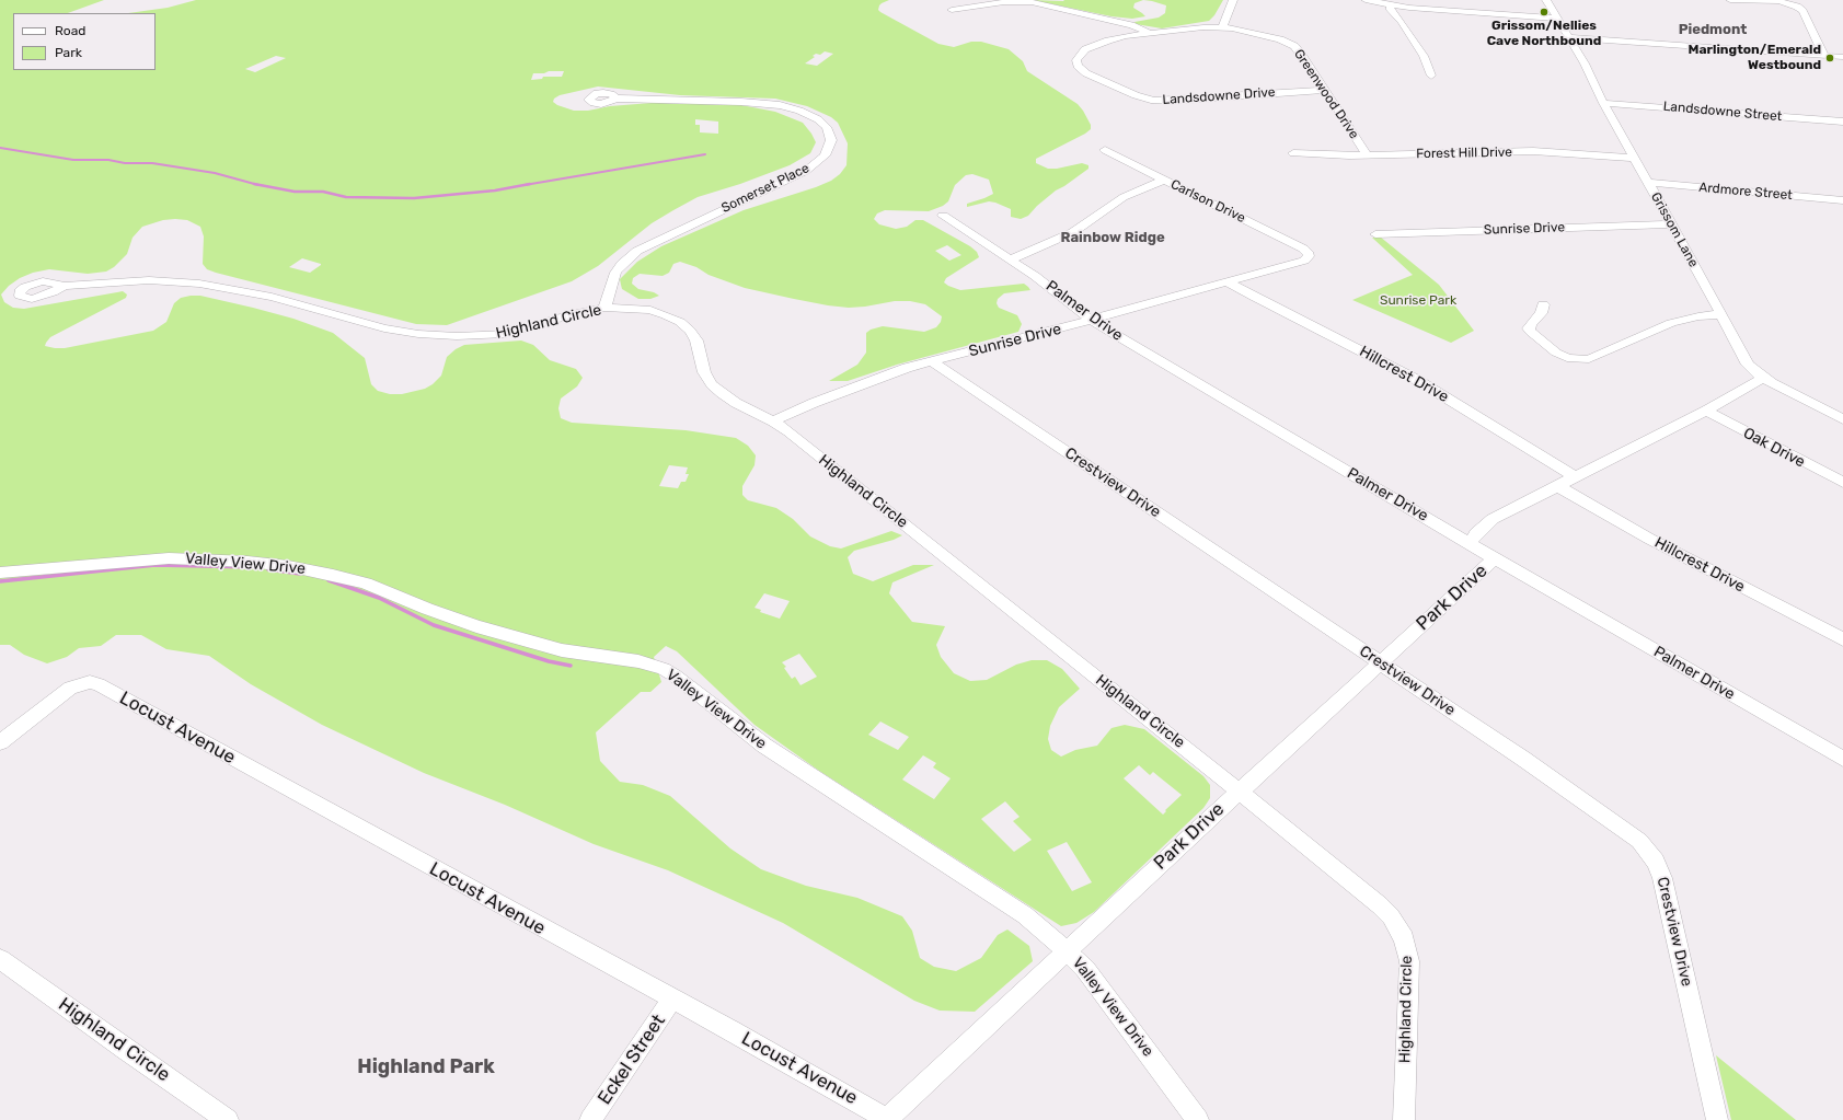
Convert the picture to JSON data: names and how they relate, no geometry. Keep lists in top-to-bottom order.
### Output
{
  "streets": {
    "street": [
      "Greenwood Drive",
      "Landsdowne Drive",
      "Landsdowne Street",
      "Forest Hill Drive",
      "Somerset Place",
      "Ardmore Street",
      "Carlson Drive",
      "Sunrise Drive",
      "Grissom Lane",
      "Palmer Drive",
      "Highland Circle",
      "Hillcrest Drive",
      "Oak Drive",
      "Crestview Drive",
      "Valley View Drive",
      "Park Drive",
      "Locust Avenue",
      "Eckel Street"
    ]
  },
  "crossings": [
    ["Greenwood Drive", "Landsdowne Drive"],
    ["Greenwood Drive", "Forest Hill Drive"],
    ["Landsdowne Street", "Grissom Lane"],
    ["Forest Hill Drive", "Grissom Lane"],
    ["Somerset Place", "Highland Circle"],
    ["Ardmore Street", "Grissom Lane"],
    ["Carlson Drive", "Sunrise Drive"],
    ["Sunrise Drive", "Grissom Lane"],
    ["Sunrise Drive", "Palmer Drive"],
    ["Sunrise Drive", "Highland Circle"],
    ["Sunrise Drive", "Hillcrest Drive"],
    ["Sunrise Drive", "Crestview Drive"],
    ["Grissom Lane", "Park Drive"],
    ["Palmer Drive", "Park Drive"],
    ["Highland Circle", "Park Drive"],
    ["Hillcrest Drive", "Park Drive"],
    ["Oak Drive", "Park Drive"],
    ["Crestview Drive", "Park Drive"],
    ["Valley View Drive", "Park Drive"],
    ["Park Drive", "Locust Avenue"],
    ["Locust Avenue", "Eckel Street"]
  ],
  "districts": ["Piedmont", "Rainbow Ridge", "Highland Park"],
  "parks": ["Sunrise Park"],
  "places": ["Grissom/Nellies Cave Northbound", "Marlington/Emerald Westbound"],
  "legend": ["Road", "Park"]
}
